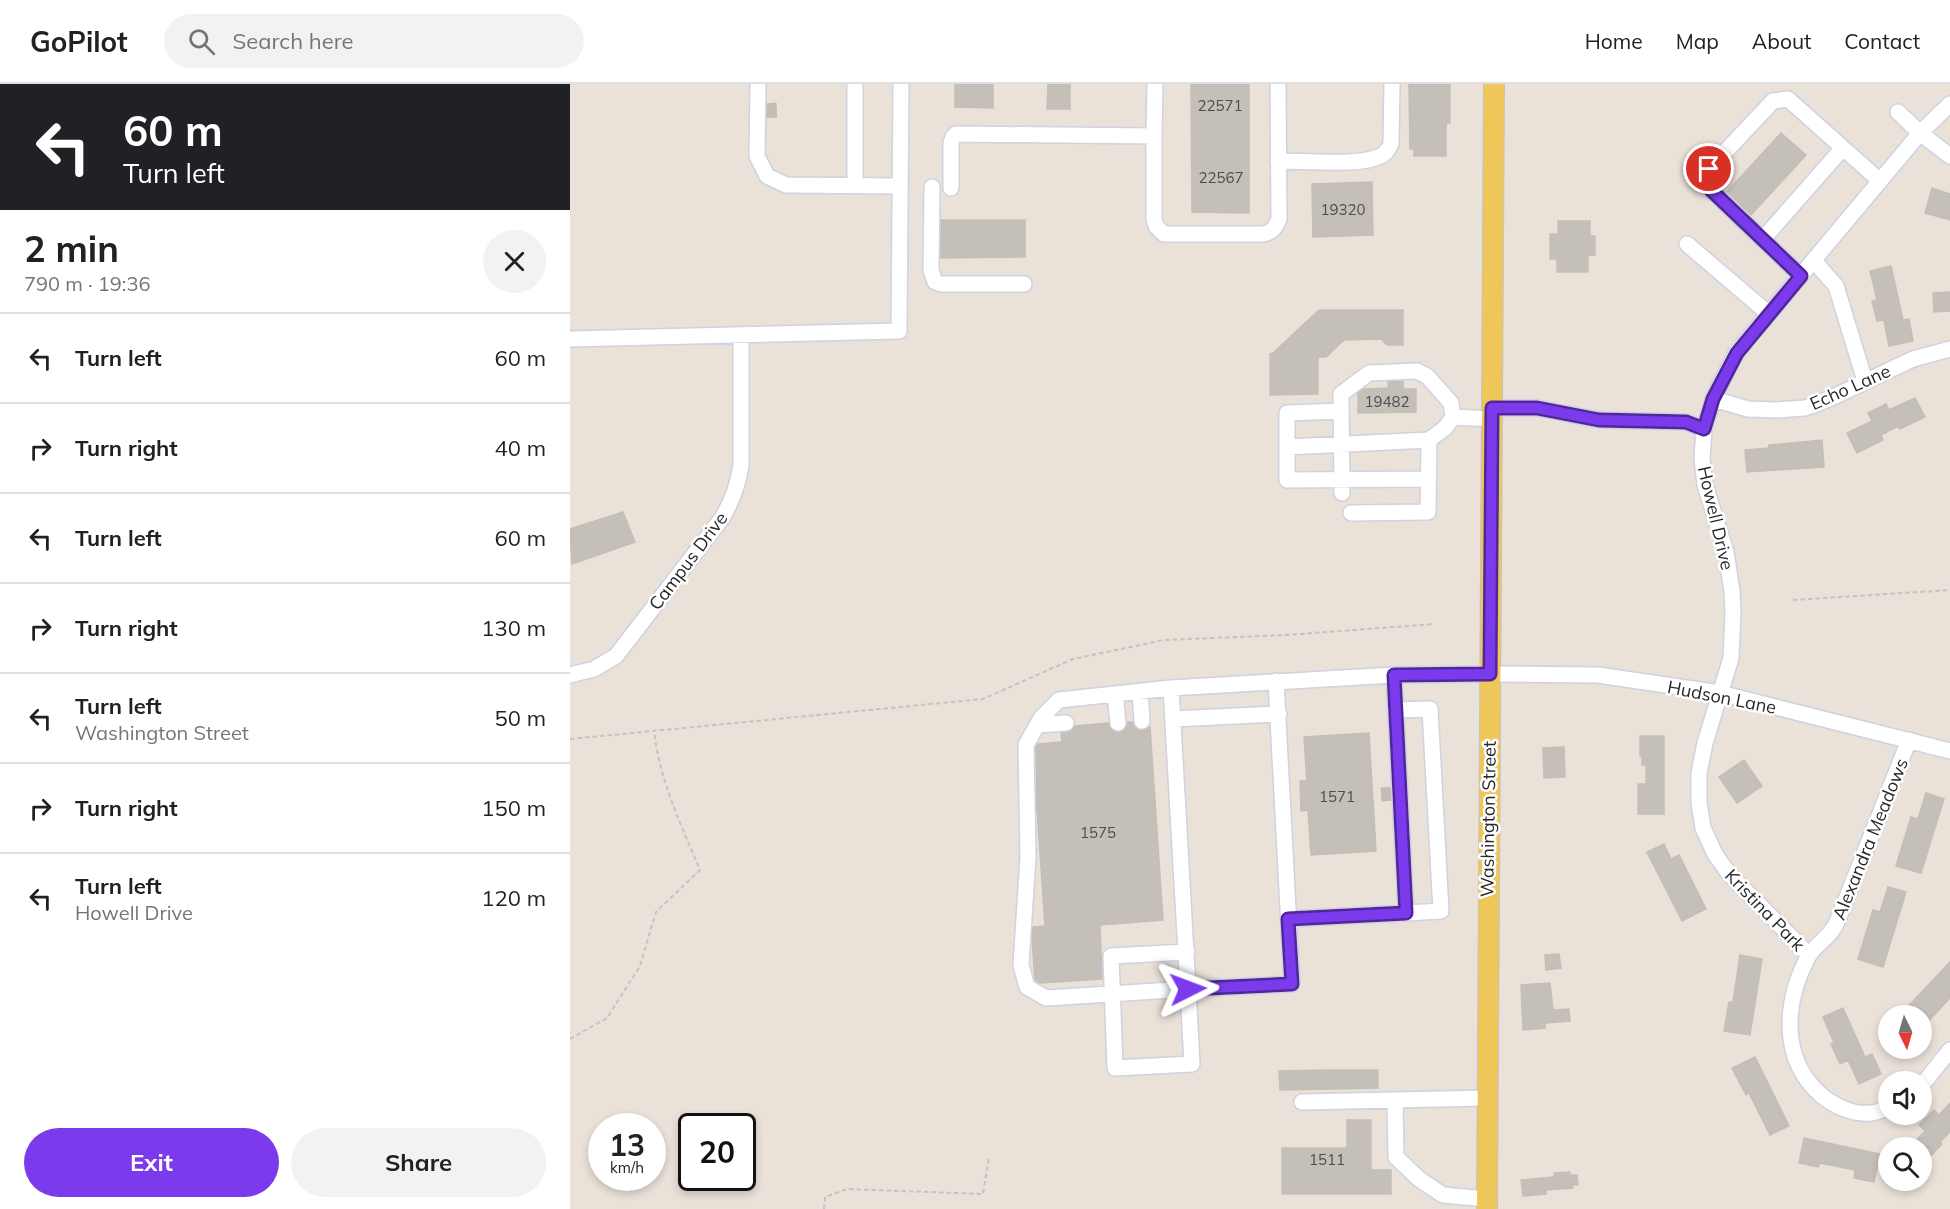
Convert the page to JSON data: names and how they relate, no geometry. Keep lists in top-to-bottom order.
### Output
{
  "streets": {
    "main road": ["Washington Street"],
    "street": [
      "Echo Lane",
      "Howell Drive",
      "Campus Drive",
      "Hudson Lane",
      "Alexandra Meadows",
      "Kristina Park"
    ]
  },
  "crossings": [
    ["Echo Lane", "Howell Drive"],
    ["Howell Drive", "Hudson Lane"],
    ["Howell Drive", "Kristina Park"],
    ["Hudson Lane", "Washington Street"],
    ["Hudson Lane", "Alexandra Meadows"],
    ["Hudson Lane", "Kristina Park"],
    ["Alexandra Meadows", "Kristina Park"]
  ],
  "house_numbers": [
    "22571",
    "22567",
    "19320",
    "19482",
    "1571",
    "1575",
    "1511"
  ],
  "north": "bottom",
  "page": {
    "header": "GoPilot",
    "search": "Search here",
    "nav": [
      "Home",
      "Map",
      "About",
      "Contact"
    ],
    "turn": ["60 m", "Turn left"],
    "heading": ["2 min", "790 m · 19:36"],
    "list": [
      {
        "name": "Turn left",
        "value": "60 m"
      },
      {
        "name": "Turn right",
        "value": "40 m"
      },
      {
        "name": "Turn left",
        "value": "60 m"
      },
      {
        "name": "Turn right",
        "value": "130 m"
      },
      {
        "name": "Turn left",
        "note": "Washington Street",
        "value": "50 m"
      },
      {
        "name": "Turn right",
        "value": "150 m"
      },
      {
        "name": "Turn left",
        "note": "Howell Drive",
        "value": "120 m"
      }
    ],
    "speed": "13 km/h",
    "limit": "20",
    "buttons": ["Exit", "Share"]
  }
}
